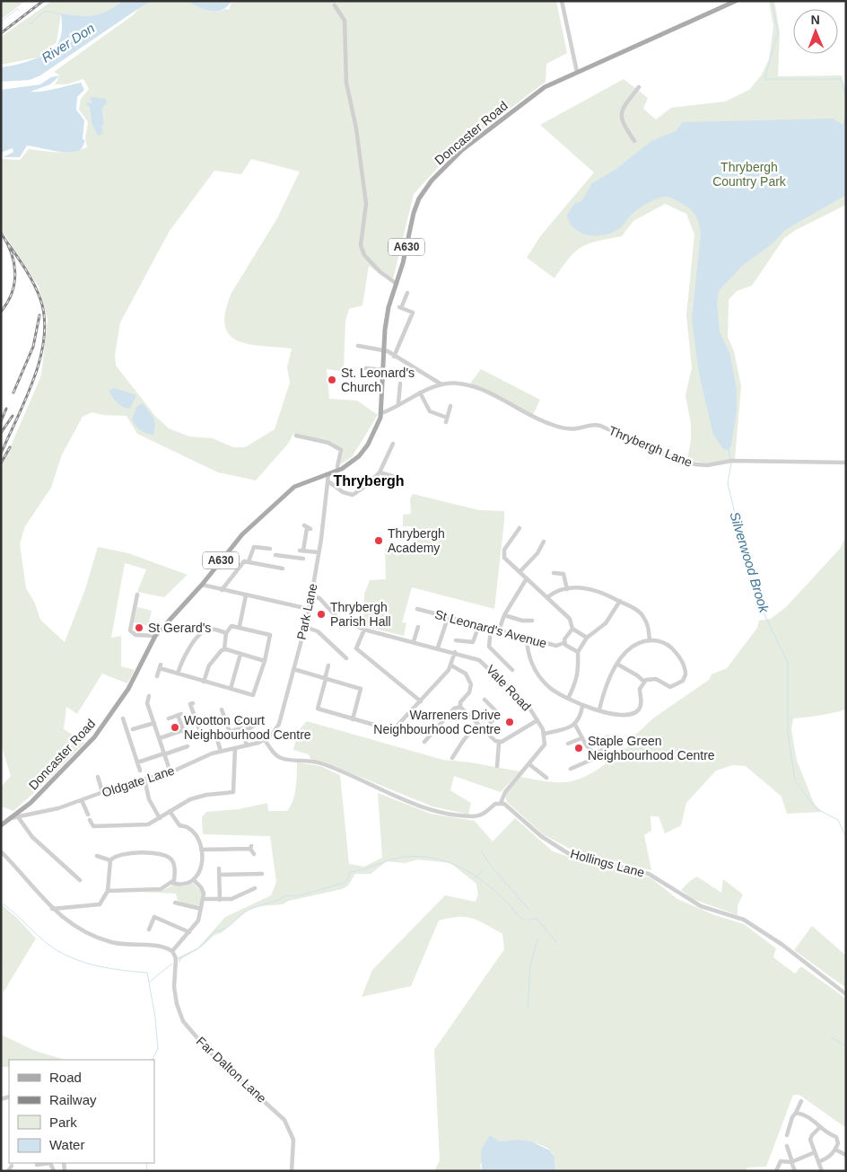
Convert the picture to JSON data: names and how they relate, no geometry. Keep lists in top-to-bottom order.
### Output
{
  "streets": {
    "main road": ["Doncaster Road", "A630"],
    "street": [
      "Thrybergh Lane",
      "Park Lane",
      "St Leonard's Avenue",
      "Vale Road",
      "Oldgate Lane",
      "Hollings Lane",
      "Far Dalton Lane"
    ]
  },
  "crossings": [
    ["Doncaster Road", "A630"],
    ["Doncaster Road", "Park Lane"],
    ["Doncaster Road", "Oldgate Lane"],
    ["Park Lane", "Vale Road"],
    ["Park Lane", "Oldgate Lane"]
  ],
  "districts": ["Thrybergh"],
  "water": ["River Don", "Silverwood Brook"],
  "parks": ["Thrybergh Country Park"],
  "places": [
    "St. Leonard's Church",
    "Thrybergh Academy",
    "Thrybergh Parish Hall",
    "St Gerard's",
    "Warreners Drive Neighbourhood Centre",
    "Wootton Court Neighbourhood Centre",
    "Staple Green Neighbourhood Centre"
  ],
  "legend": [
    "Road",
    "Railway",
    "Park",
    "Water"
  ],
  "north": "top"
}
